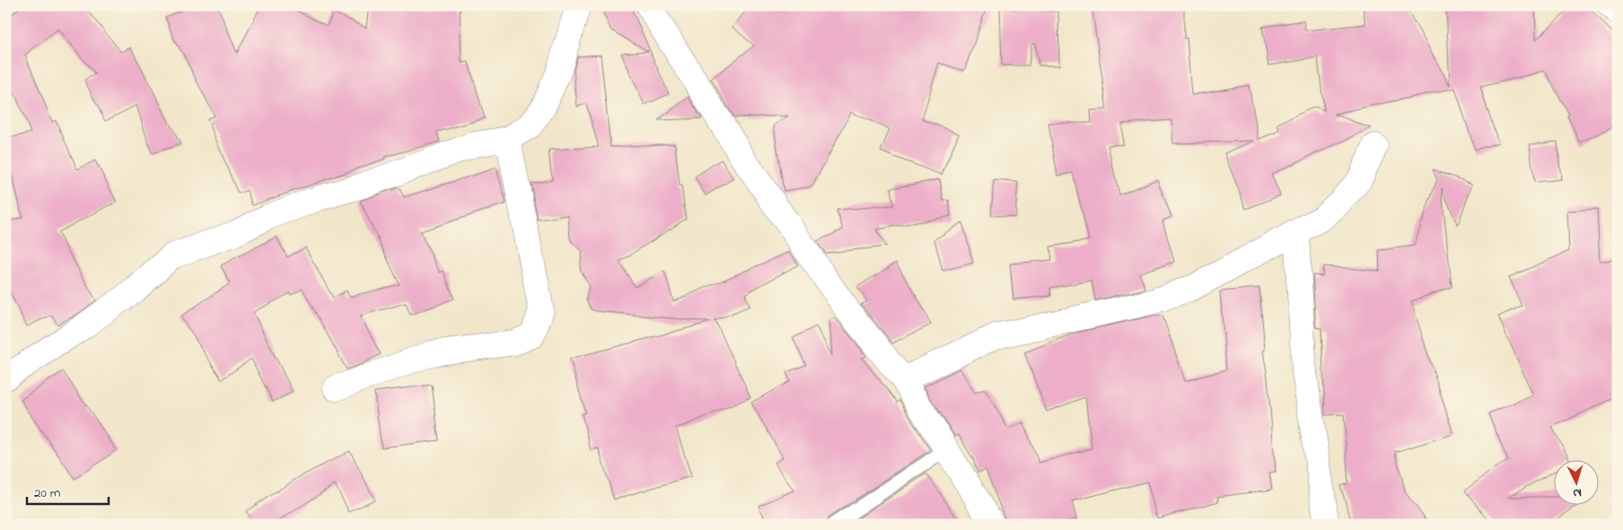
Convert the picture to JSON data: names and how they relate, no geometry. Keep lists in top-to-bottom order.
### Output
{
  "scale_bar": "20 m",
  "north": "bottom"
}
